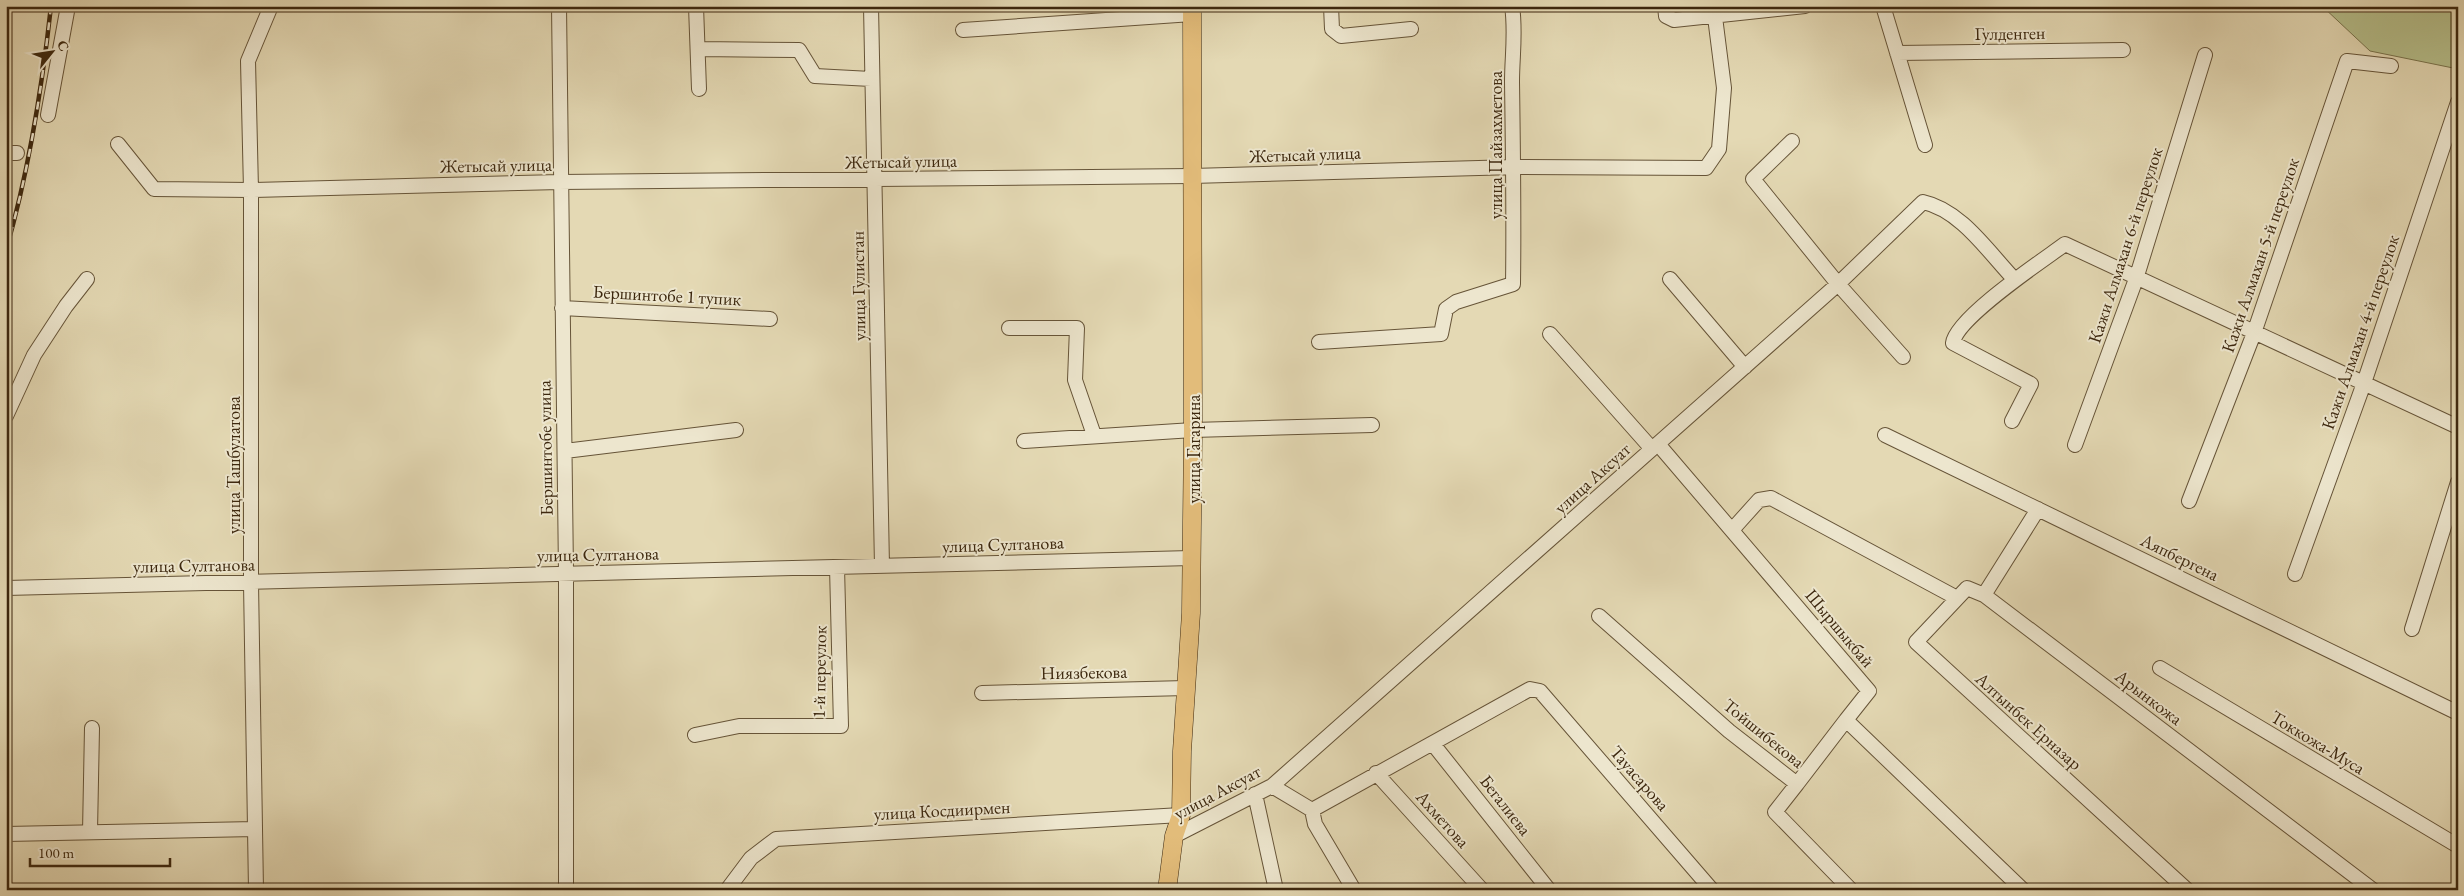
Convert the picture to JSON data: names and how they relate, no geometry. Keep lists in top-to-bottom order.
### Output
{
  "streets": {
    "main road": ["улица Гагарина"],
    "street": [
      "Гулденген",
      "улица Пайзахметова",
      "Жетысай улица",
      "Кажи Алмахан 6-й переулок",
      "Кажи Алмахан 5-й переулок",
      "улица Гулистан",
      "Бершинтобе 1 тупик",
      "Кажи Алмахан 4-й переулок",
      "Бершинтобе улица",
      "улица Ташбулатова",
      "улица Аксуат",
      "улица Султанова",
      "Аяпбергена",
      "Шыршыкбай",
      "1-й переулок",
      "Ниязбекова",
      "Арынкожа",
      "Алтынбек Ерназар",
      "Тойшибекова",
      "Токкожа-Муса",
      "Тауасарова",
      "Бегалиева",
      "улица Косдиирмен",
      "Ахметова"
    ]
  },
  "crossings": [
    ["улица Пайзахметова", "Жетысай улица"],
    ["Жетысай улица", "улица Гулистан"],
    ["Жетысай улица", "Бершинтобе улица"],
    ["Жетысай улица", "улица Гагарина"],
    ["Жетысай улица", "улица Ташбулатова"],
    ["улица Гулистан", "улица Султанова"],
    ["Бершинтобе 1 тупик", "Бершинтобе улица"],
    ["Бершинтобе улица", "улица Султанова"],
    ["улица Гагарина", "улица Аксуат"],
    ["улица Гагарина", "улица Султанова"],
    ["улица Гагарина", "Ниязбекова"],
    ["улица Гагарина", "улица Косдиирмен"],
    ["улица Ташбулатова", "улица Султанова"],
    ["улица Аксуат", "Шыршыкбай"],
    ["улица Султанова", "1-й переулок"],
    ["Тауасарова", "Бегалиева"]
  ],
  "scale_bar": "100 m",
  "north": "top right"
}
